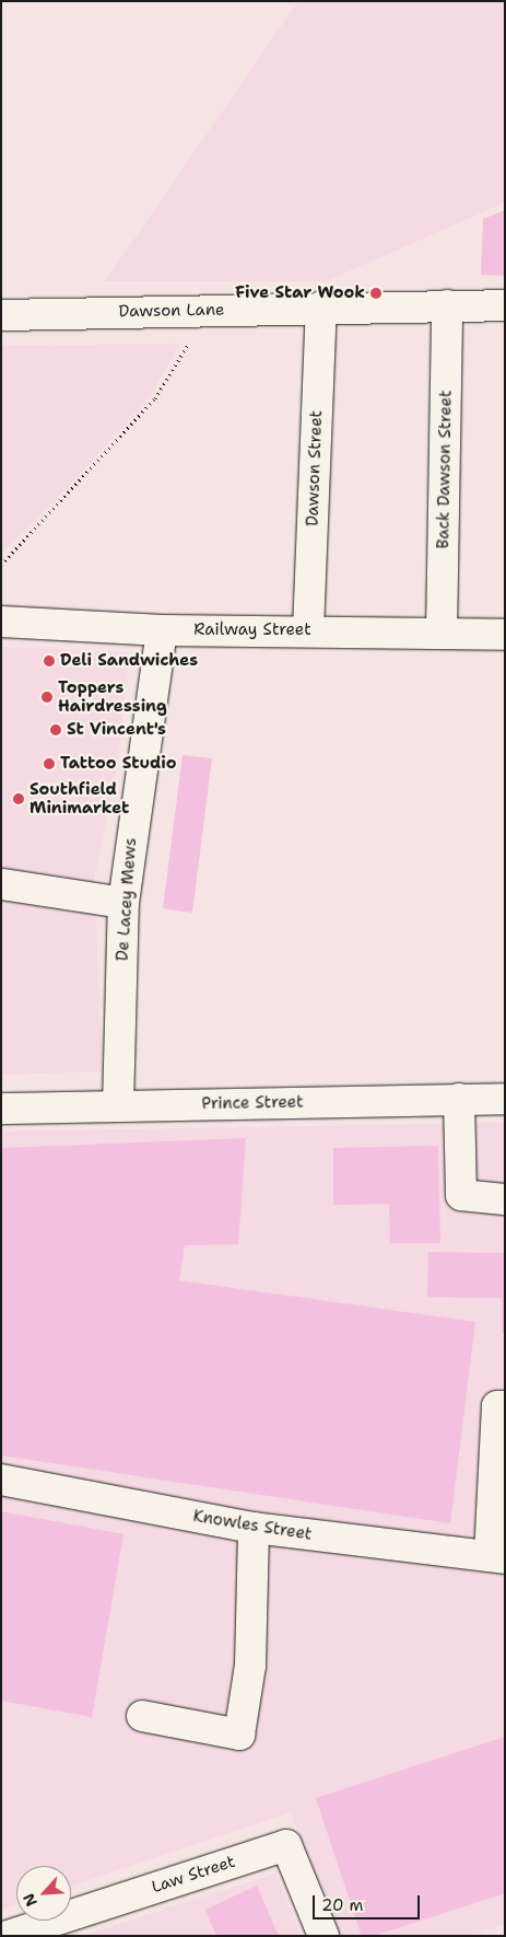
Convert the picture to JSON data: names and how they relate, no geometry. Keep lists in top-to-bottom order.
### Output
{
  "streets": {
    "street": [
      "Dawson Lane",
      "Dawson Street",
      "Back Dawson Street",
      "Railway Street",
      "De Lacey Mews",
      "Prince Street",
      "Knowles Street",
      "Law Street"
    ]
  },
  "crossings": [
    ["Dawson Lane", "Dawson Street"],
    ["Dawson Lane", "Back Dawson Street"],
    ["Dawson Street", "Railway Street"],
    ["Back Dawson Street", "Railway Street"],
    ["Railway Street", "De Lacey Mews"],
    ["De Lacey Mews", "Prince Street"]
  ],
  "places": [
    "Five Star Wook",
    "Deli Sandwiches",
    "Toppers Hairdressing",
    "St Vincent's",
    "Tattoo Studio",
    "Southfield Minimarket"
  ],
  "scale_bar": "20 m",
  "north": "bottom left"
}
